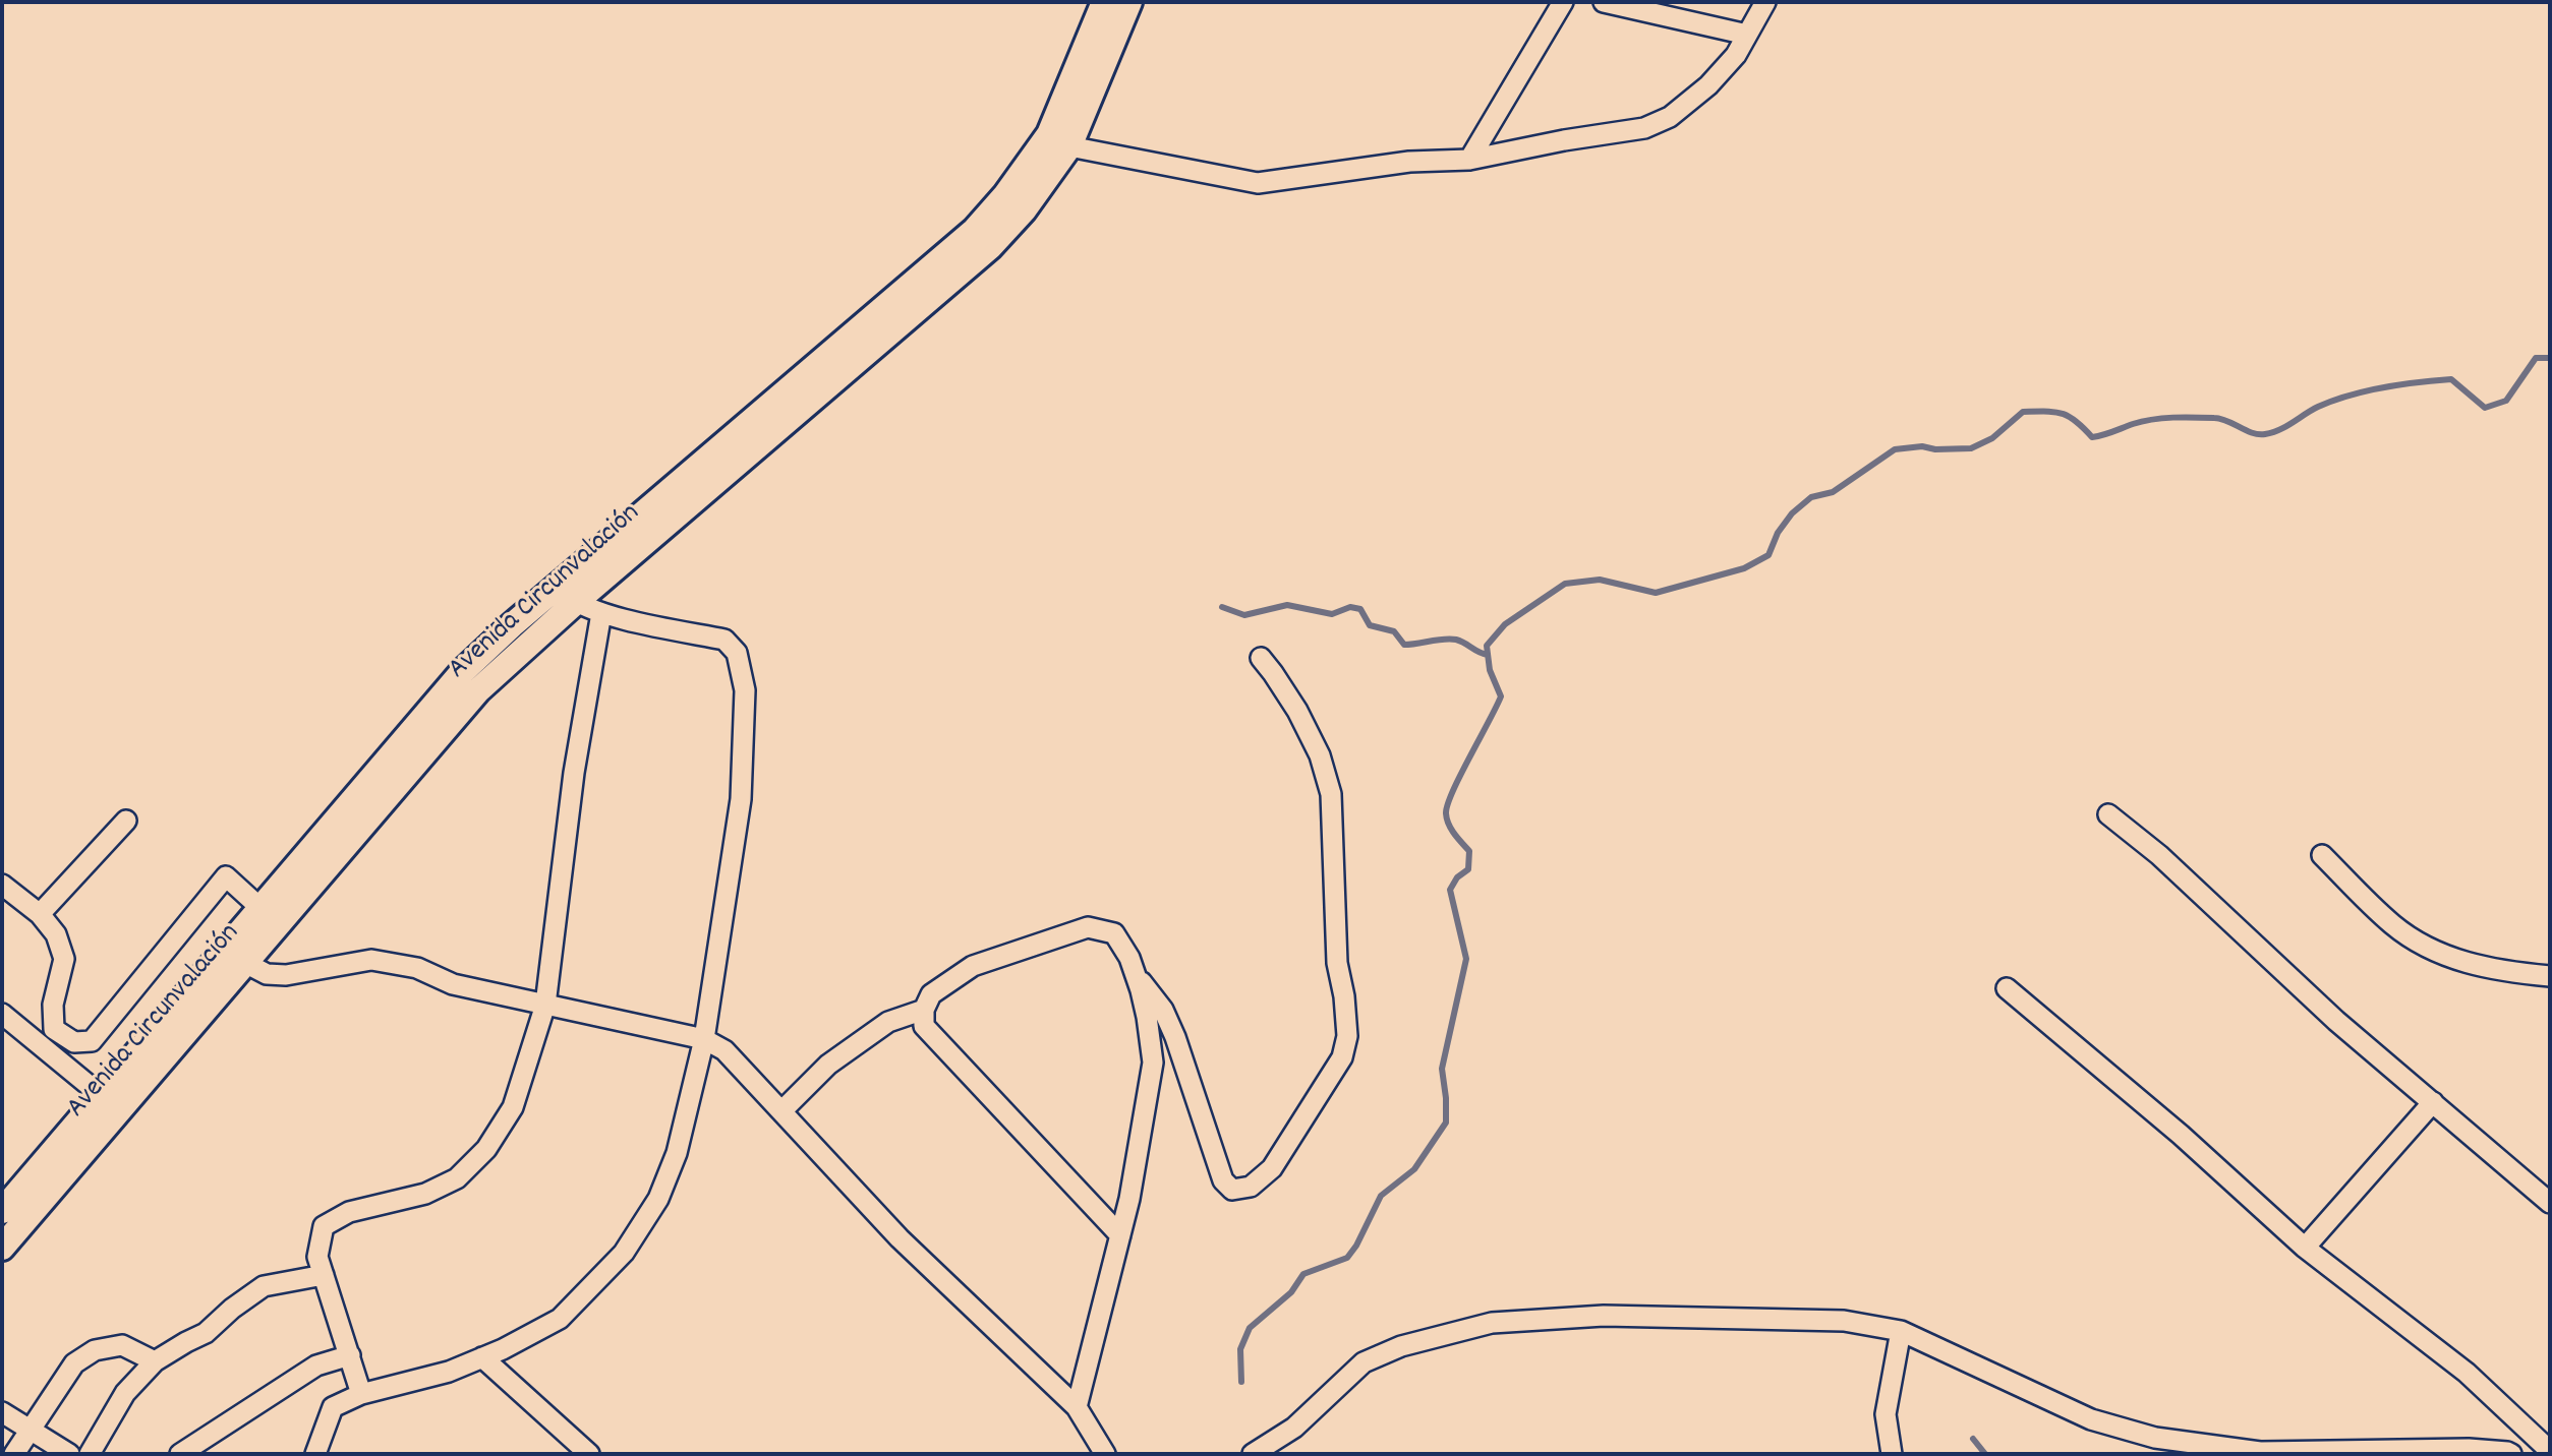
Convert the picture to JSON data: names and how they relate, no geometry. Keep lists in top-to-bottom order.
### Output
{
  "streets": {
    "main road": ["Avenida Circunvalación"]
  }
}
